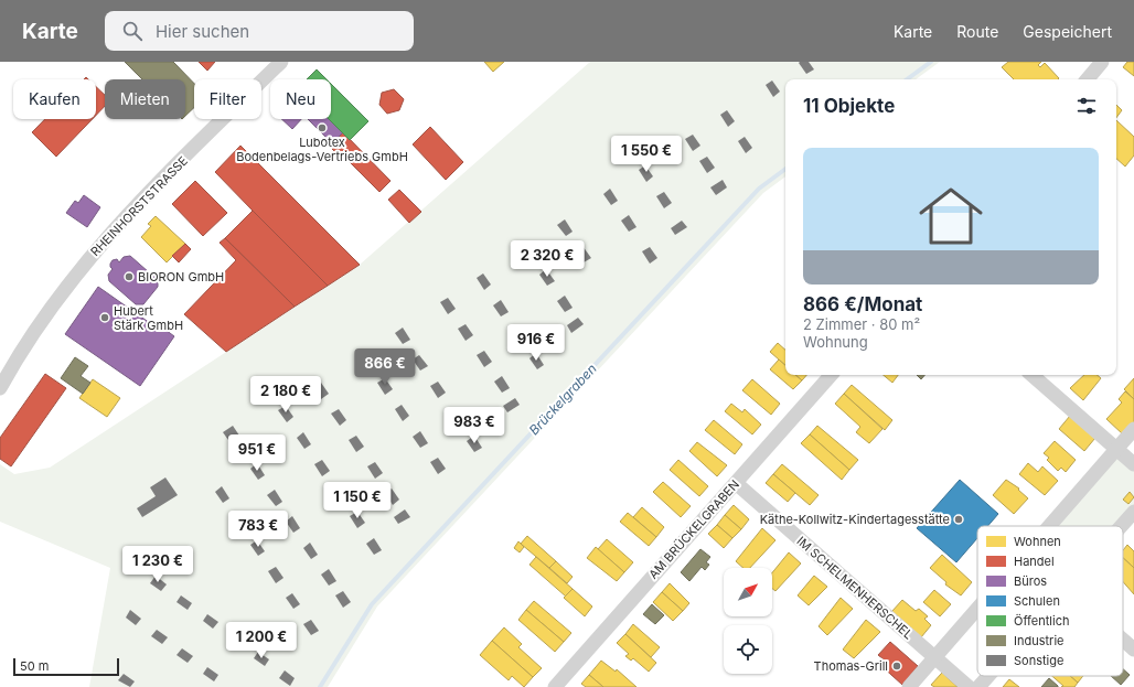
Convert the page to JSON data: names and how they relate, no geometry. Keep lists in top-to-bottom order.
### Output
{
  "streets": {
    "street": ["RHEINHORSTSTRASSE", "AM BRÜCKELGRABEN", "IM SCHELMENHERSCHEL"]
  },
  "crossings": [
    ["AM BRÜCKELGRABEN", "IM SCHELMENHERSCHEL"]
  ],
  "water": ["Brückelgraben"],
  "places": [
    "Lubotex Bodenbelags-Vertriebs GmbH",
    "BIORON GmbH",
    "Hubert Stärk GmbH",
    "Käthe-Kollwitz-Kindertagesstätte",
    "Thomas-Grill"
  ],
  "legend": [
    "Wohnen",
    "Handel",
    "Büros",
    "Schulen",
    "Öffentlich",
    "Industrie",
    "Sonstige"
  ],
  "scale_bar": "50 m",
  "north": "top right",
  "page": {
    "header": "Karte",
    "search": "Hier suchen",
    "nav": ["Karte", "Route", "Gespeichert"],
    "chip": [
      "Kaufen",
      "Mieten",
      "Filter",
      "Neu"
    ],
    "heading": "11 Objekte",
    "list": [
      {
        "name": "866 €/Monat",
        "note": "2 Zimmer · 80 m² · Wohnung"
      }
    ],
    "price": [
      "1 550 €",
      "2 320 €",
      "916 €",
      "866 €",
      "2 180 €",
      "983 €",
      "951 €",
      "1 150 €",
      "783 €",
      "1 230 €",
      "1 200 €"
    ],
    "scale": "50 m"
  }
}
